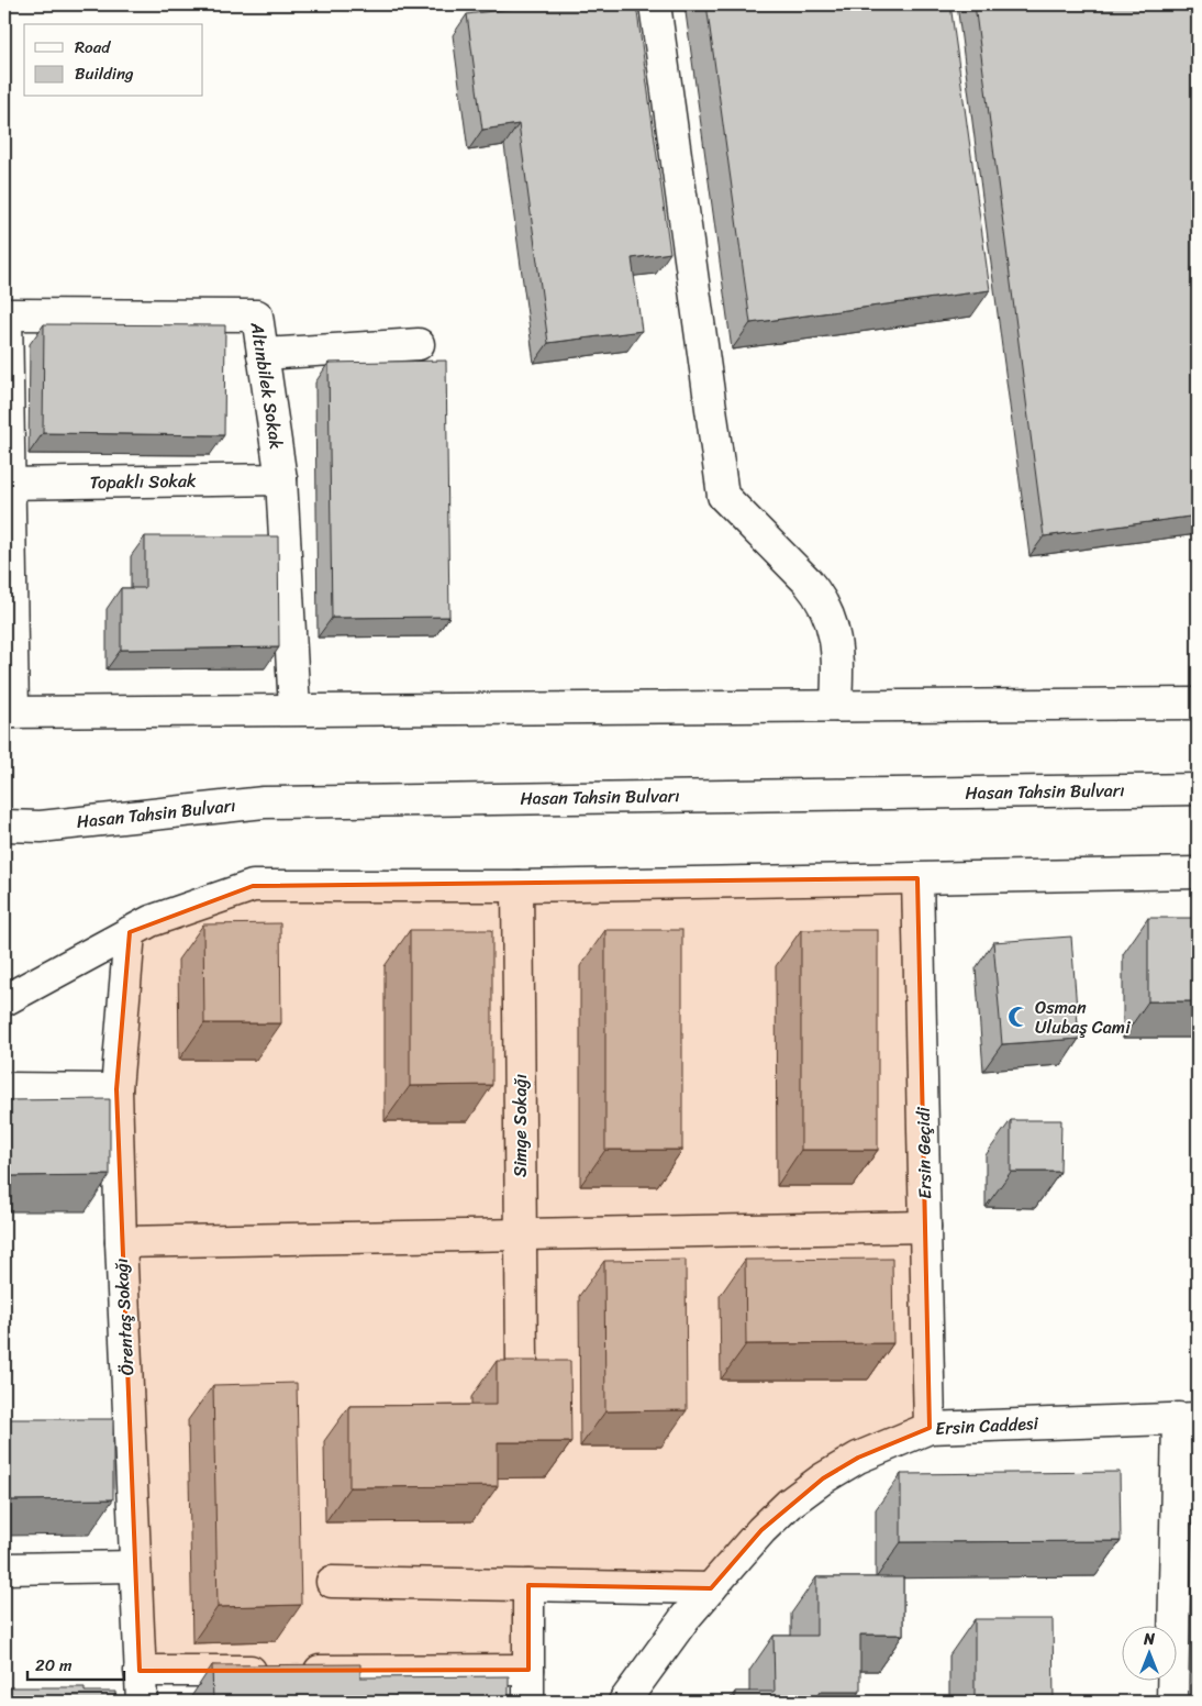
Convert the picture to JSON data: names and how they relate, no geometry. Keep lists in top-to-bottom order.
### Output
{
  "streets": {
    "street": [
      "Altınbilek Sokak",
      "Topaklı Sokak",
      "Hasan Tahsin Bulvarı",
      "Simge Sokağı",
      "Ersin Geçidi",
      "Örentaş Sokağı",
      "Ersin Caddesi"
    ]
  },
  "crossings": [
    ["Altınbilek Sokak", "Topaklı Sokak"],
    ["Ersin Geçidi", "Ersin Caddesi"]
  ],
  "places": {
    "mosque": ["Osman Ulubaş Cami"]
  },
  "legend": ["Road", "Building"],
  "scale_bar": "20 m",
  "north": "top"
}
